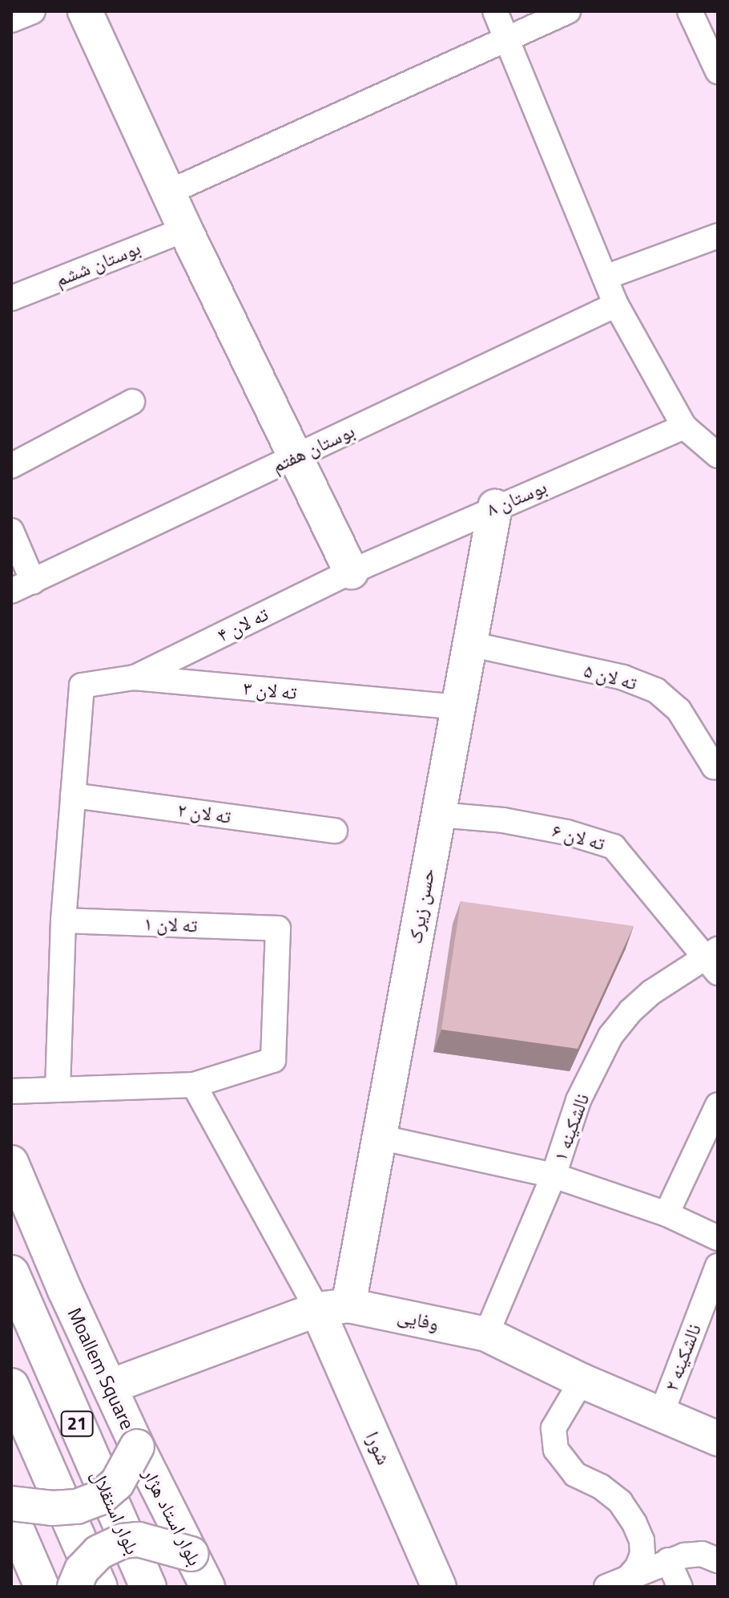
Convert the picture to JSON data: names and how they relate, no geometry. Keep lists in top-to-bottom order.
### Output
{
  "streets": {
    "main road": ["21", "بلوار استقلال"],
    "street": [
      "بوستان ششم",
      "بوستان هفتم",
      "بوستان ۸",
      "ته لان ۴",
      "ته لان ۵",
      "ته لان ۳",
      "ته لان ۲",
      "ته لان ۶",
      "حسن زیرک",
      "ته لان ۱",
      "نالشکینه ۱",
      "وفایی",
      "نالشکینه ۲",
      "Moallem Square",
      "شورا",
      "بلوار استاد هژار"
    ]
  },
  "crossings": [
    ["بوستان ۸", "ته لان ۴"],
    ["بوستان ۸", "حسن زیرک"],
    ["ته لان ۴", "ته لان ۳"],
    ["ته لان ۵", "حسن زیرک"],
    ["ته لان ۳", "ته لان ۲"],
    ["ته لان ۳", "حسن زیرک"],
    ["ته لان ۶", "حسن زیرک"],
    ["ته لان ۶", "نالشکینه ۱"],
    ["حسن زیرک", "وفایی"],
    ["حسن زیرک", "شورا"],
    ["نالشکینه ۱", "وفایی"],
    ["وفایی", "نالشکینه ۲"],
    ["وفایی", "شورا"],
    ["Moallem Square", "بلوار استقلال"],
    ["Moallem Square", "بلوار استاد هژار"]
  ]
}
